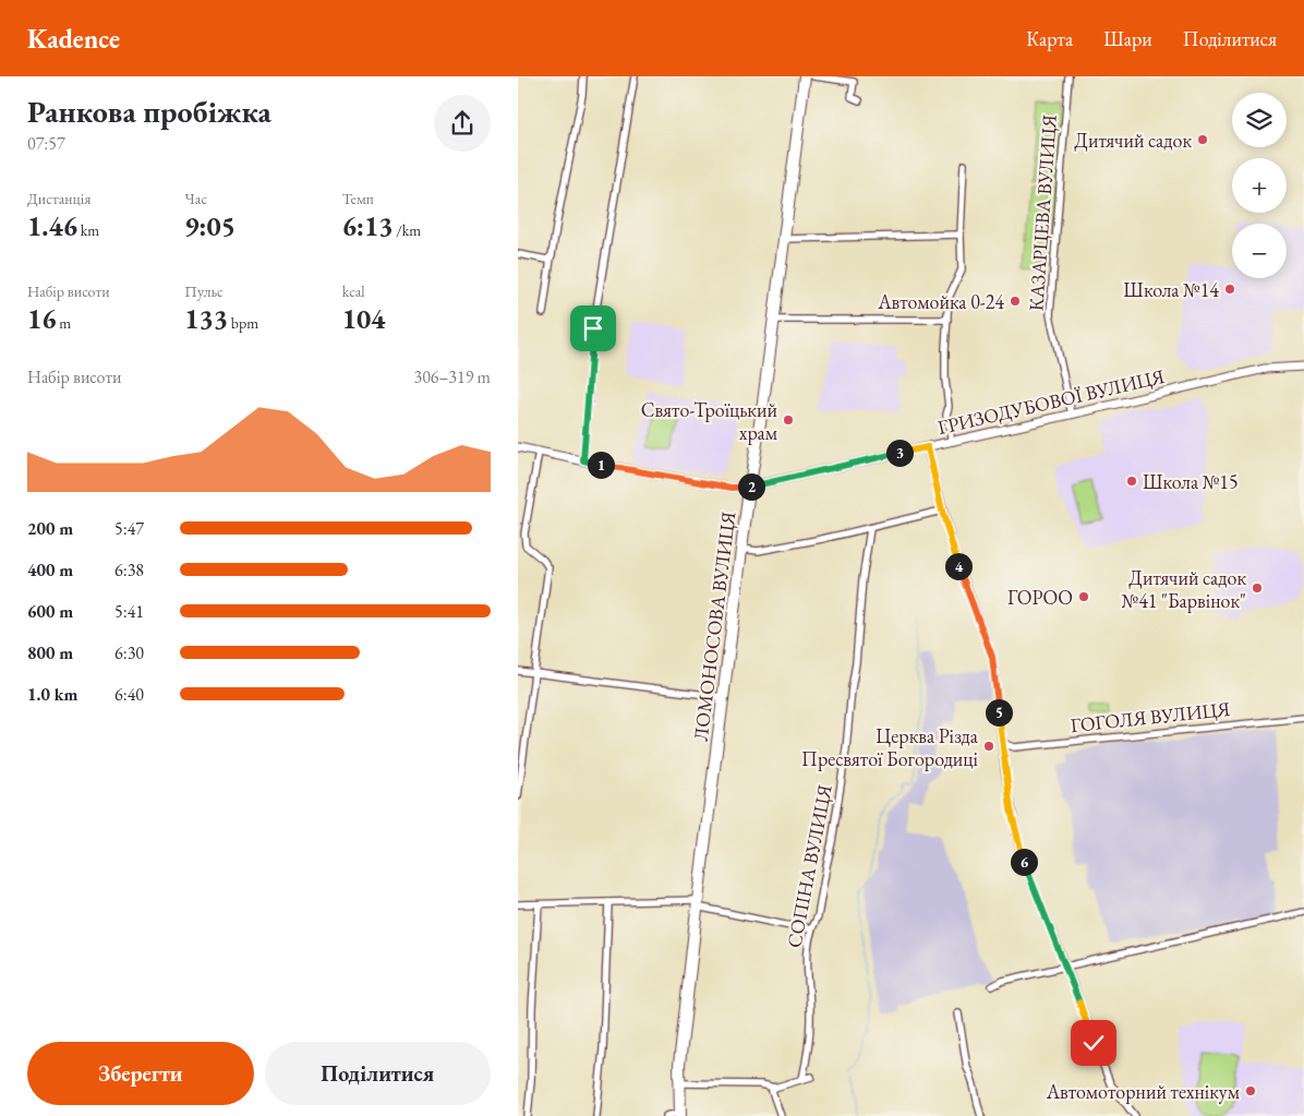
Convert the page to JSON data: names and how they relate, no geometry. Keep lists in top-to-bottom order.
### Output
{
  "streets": {
    "highway": ["ЛОМОНОСОВА ВУЛИЦЯ"],
    "street": [
      "КАЗАРЦЕВА ВУЛИЦЯ",
      "ГРИЗОДУБОВОЇ ВУЛИЦЯ",
      "ГОГОЛЯ ВУЛИЦЯ",
      "СОПІНА ВУЛИЦЯ"
    ]
  },
  "crossings": [
    ["КАЗАРЦЕВА ВУЛИЦЯ", "ГРИЗОДУБОВОЇ ВУЛИЦЯ"],
    ["ГРИЗОДУБОВОЇ ВУЛИЦЯ", "ЛОМОНОСОВА ВУЛИЦЯ"]
  ],
  "places": [
    "Дитячий садок",
    "Школа №14",
    "Автомойка 0-24",
    "Свято-Троїцький храм",
    "Школа №15",
    "Дитячий садок №41 \"Барвінок\"",
    "ГОРОО",
    "Церква Різда Пресвятої Богородиці",
    "Автомоторний технікум"
  ],
  "page": {
    "header": "Kadence",
    "nav": ["Карта", "Шари", "Поділитися"],
    "heading": ["Ранкова пробіжка", "07:57"],
    "map_buttons": ["+", "−"],
    "stats": [
      ["Дистанція", "1.46 km"],
      ["Час", "9:05"],
      ["Темп", "6:13 /km"],
      ["Набір висоти", "16 m"],
      ["Пульс", "133 bpm"],
      ["kcal", "104"]
    ],
    "chart": ["Набір висоти", "306–319 m"],
    "pins": [
      "3",
      "1",
      "2",
      "4",
      "5",
      "6"
    ],
    "list": [
      {
        "name": "200 m",
        "note": "5:47"
      },
      {
        "name": "400 m",
        "note": "6:38"
      },
      {
        "name": "600 m",
        "note": "5:41"
      },
      {
        "name": "800 m",
        "note": "6:30"
      },
      {
        "name": "1.0 km",
        "note": "6:40"
      }
    ],
    "buttons": ["Зберегти", "Поділитися"]
  }
}
